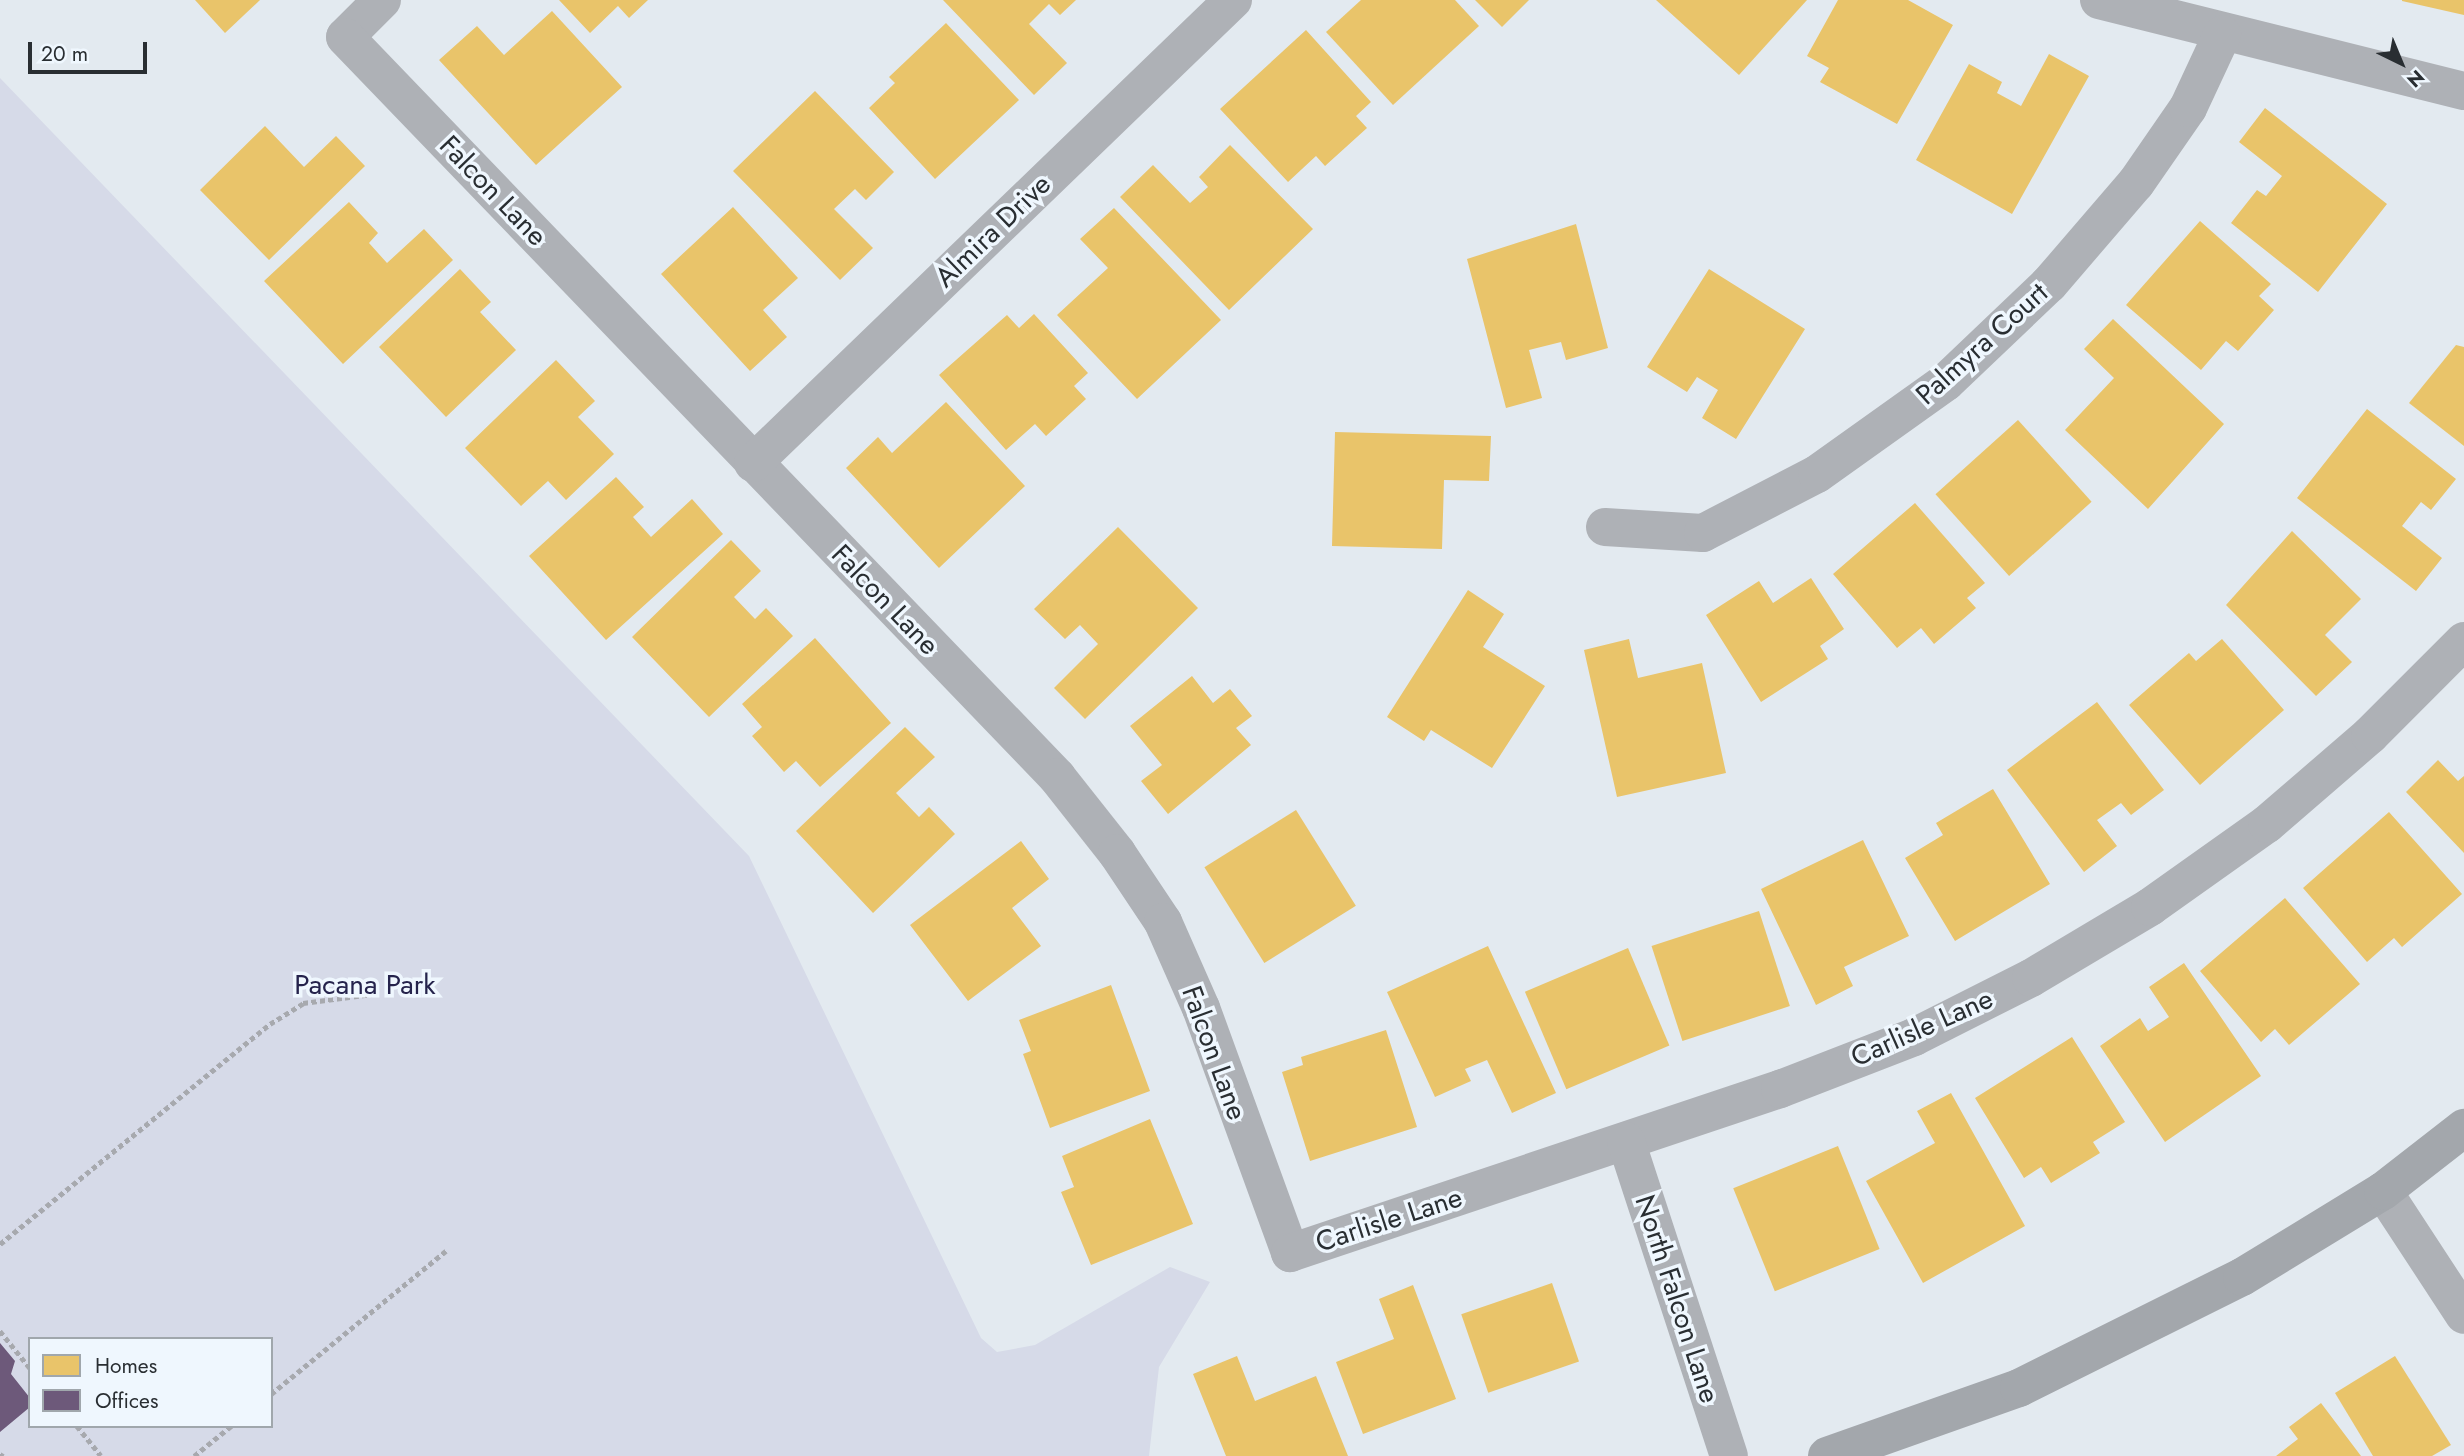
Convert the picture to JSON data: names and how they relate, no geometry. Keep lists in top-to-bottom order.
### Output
{
  "streets": {
    "street": [
      "Falcon Lane",
      "Almira Drive",
      "Palmyra Court",
      "Carlisle Lane",
      "North Falcon Lane"
    ]
  },
  "crossings": [
    ["Falcon Lane", "Almira Drive"],
    ["Falcon Lane", "Carlisle Lane"],
    ["Carlisle Lane", "North Falcon Lane"]
  ],
  "parks": ["Pacana Park"],
  "legend": ["Homes", "Offices"],
  "scale_bar": "20 m",
  "north": "bottom right"
}
